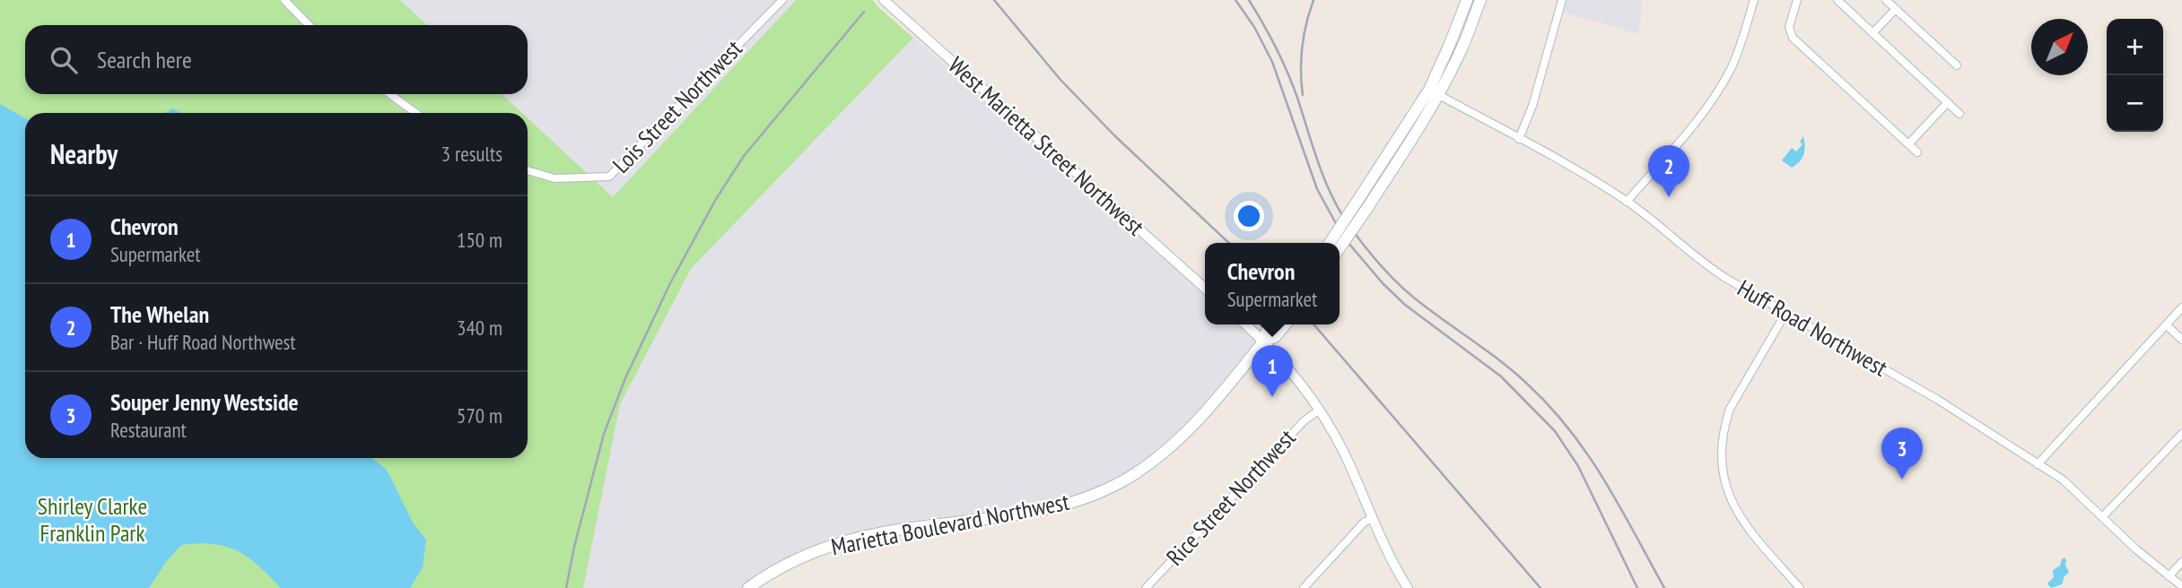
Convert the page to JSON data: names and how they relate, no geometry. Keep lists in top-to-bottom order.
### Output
{
  "streets": {
    "main road": ["Marietta Boulevard Northwest"],
    "street": [
      "Lois Street Northwest",
      "West Marietta Street Northwest",
      "Huff Road Northwest",
      "Rice Street Northwest"
    ]
  },
  "parks": ["Shirley Clarke Franklin Park"],
  "north": "top right",
  "page": {
    "map_buttons": ["+", "−"],
    "search": "Search here",
    "heading": ["Nearby", "3 results"],
    "pins": ["2", "1", "3"],
    "list": [
      {
        "mark": "1",
        "name": "Chevron",
        "note": "Supermarket",
        "value": "150 m"
      },
      {
        "mark": "2",
        "name": "The Whelan",
        "note": "Bar · Huff Road Northwest",
        "value": "340 m"
      },
      {
        "mark": "3",
        "name": "Souper Jenny Westside",
        "note": "Restaurant",
        "value": "570 m"
      }
    ],
    "popup": ["Chevron", "Supermarket"]
  }
}
